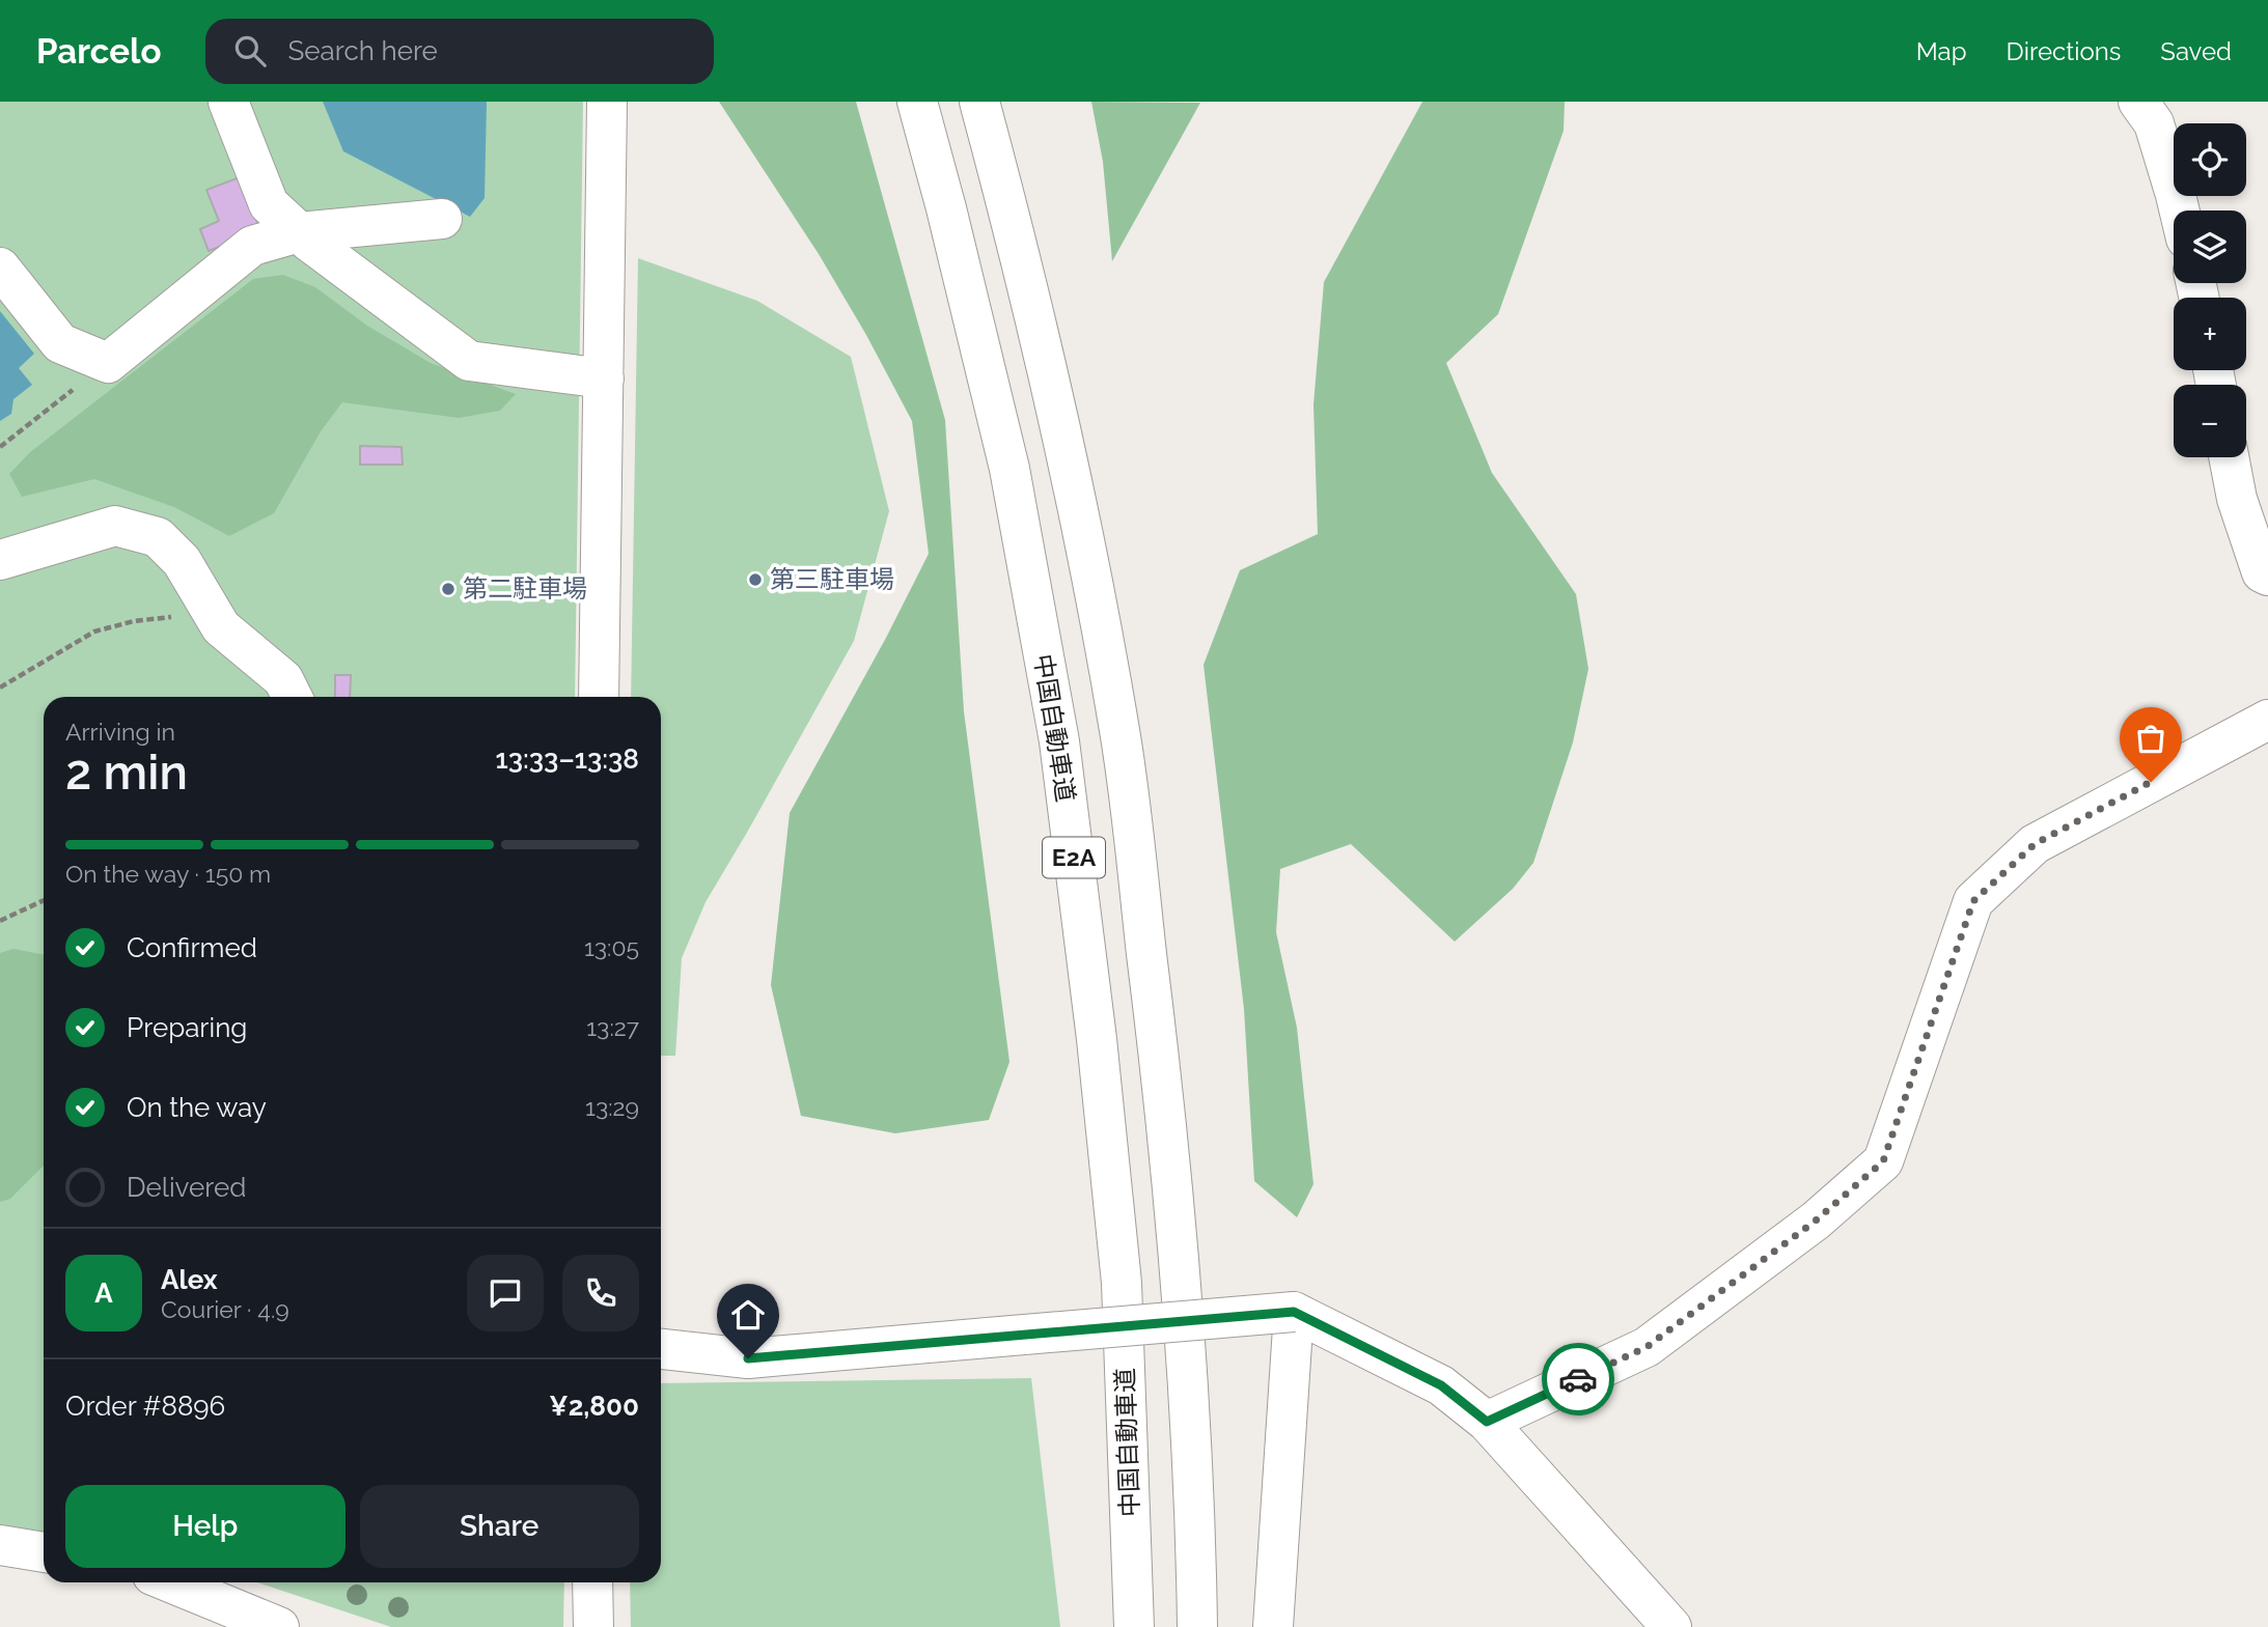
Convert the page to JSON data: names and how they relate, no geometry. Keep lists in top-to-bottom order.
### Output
{
  "streets": {
    "main road": ["中国自動車道", "E2A"]
  },
  "places": ["第三駐車場", "第二駐車場"],
  "page": {
    "header": "Parcelo",
    "search": "Search here",
    "nav": ["Map", "Directions", "Saved"],
    "map_buttons": ["+", "−"],
    "heading": ["2 min", "Arriving in", "13:33–13:38"],
    "panel": [
      "Alex",
      "Courier · 4.9",
      "Order #8896",
      "¥2,800"
    ],
    "bar": "On the way · 150 m",
    "list": [
      ["Confirmed", "13:05"],
      ["Preparing", "13:27"],
      ["On the way", "13:29"],
      "Delivered"
    ],
    "round": "A",
    "buttons": ["Help", "Share"]
  }
}
